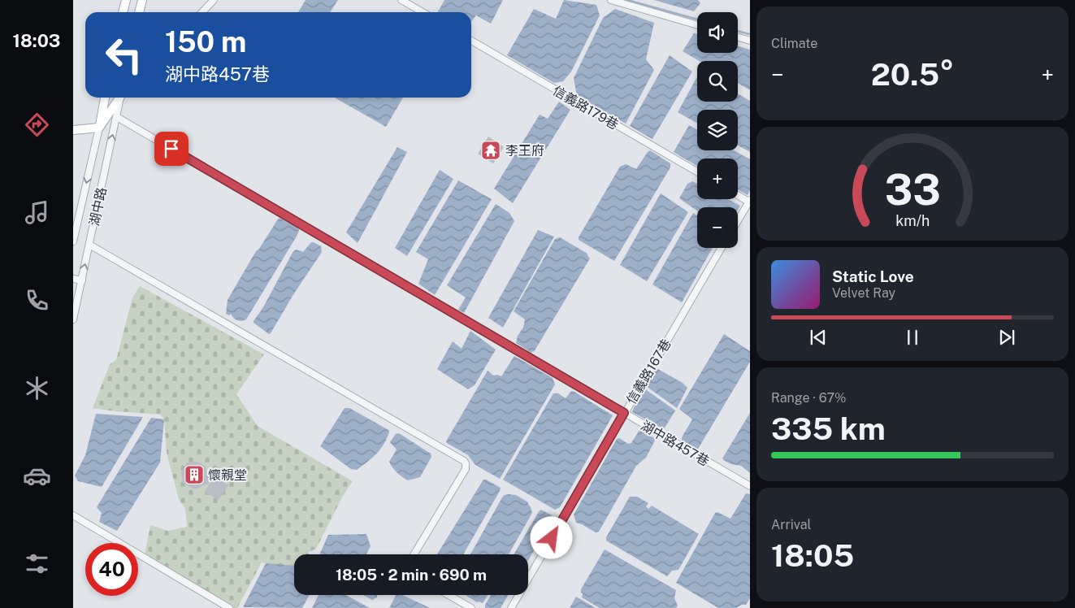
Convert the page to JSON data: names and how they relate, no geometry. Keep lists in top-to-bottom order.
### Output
{
  "streets": {
    "main road": ["湖中路"],
    "street": ["信義路179巷", "信義路167巷", "湖中路457巷"]
  },
  "crossings": [
    ["湖中路", "湖中路457巷"],
    ["信義路167巷", "湖中路457巷"]
  ],
  "places": {
    "temple": ["李王府"],
    "building": ["懷親堂"]
  },
  "page": {
    "tabs": "18:03",
    "tile": [
      "Climate",
      ["Range · 67%", "335 km"],
      ["Arrival", "18:05"]
    ],
    "map_buttons": ["+", "−"],
    "turn": ["150 m", "湖中路457巷"],
    "heat": ["−", "20.5°", "+"],
    "song": ["Static Love", "Velvet Ray"],
    "limit": "40",
    "trip": "18:05 · 2 min · 690 m",
    "gauge": ["33", "km/h"]
  }
}
